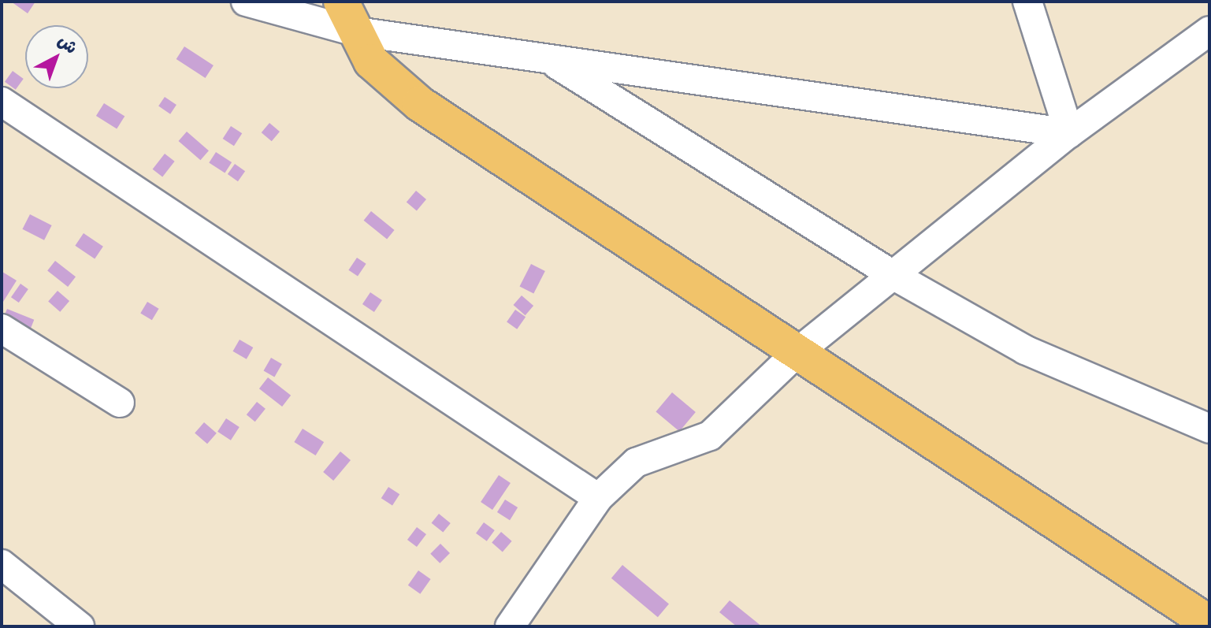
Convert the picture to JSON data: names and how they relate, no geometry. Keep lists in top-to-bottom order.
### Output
{
  "north": "top right"
}
